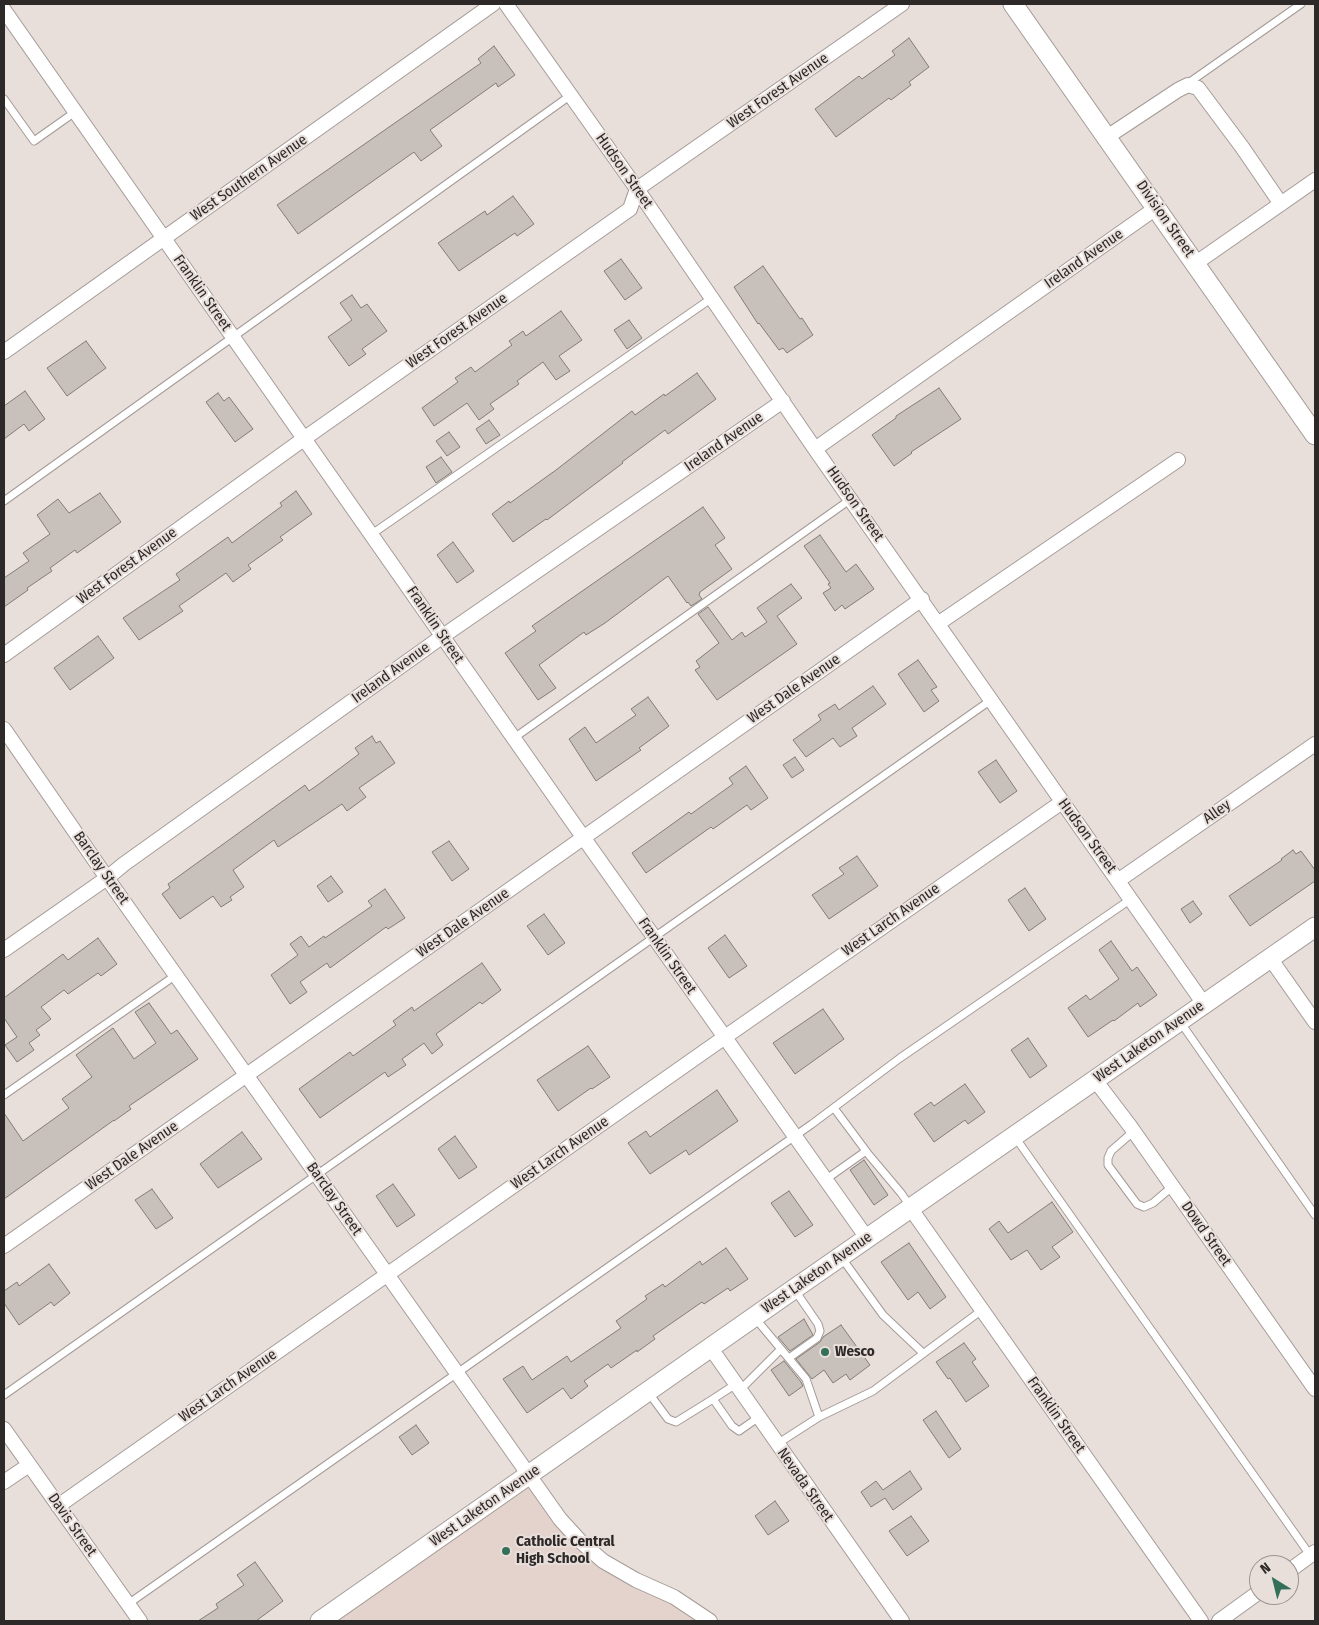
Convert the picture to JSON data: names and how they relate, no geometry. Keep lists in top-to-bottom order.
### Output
{
  "streets": {
    "main road": ["Division Street", "West Laketon Avenue"],
    "street": [
      "West Forest Avenue",
      "Hudson Street",
      "West Southern Avenue",
      "Ireland Avenue",
      "Franklin Street",
      "West Dale Avenue",
      "Alley",
      "Barclay Street",
      "West Larch Avenue",
      "Dowd Street",
      "Nevada Street",
      "Davis Street"
    ]
  },
  "crossings": [
    ["West Forest Avenue", "Hudson Street"],
    ["West Forest Avenue", "Franklin Street"],
    ["Hudson Street", "Ireland Avenue"],
    ["Hudson Street", "West Dale Avenue"],
    ["Hudson Street", "Alley"],
    ["Hudson Street", "West Larch Avenue"],
    ["Hudson Street", "West Laketon Avenue"],
    ["West Southern Avenue", "Franklin Street"],
    ["Division Street", "Ireland Avenue"],
    ["Ireland Avenue", "Franklin Street"],
    ["Ireland Avenue", "Barclay Street"],
    ["Franklin Street", "West Dale Avenue"],
    ["Franklin Street", "West Larch Avenue"],
    ["Franklin Street", "West Laketon Avenue"],
    ["West Dale Avenue", "Barclay Street"],
    ["Barclay Street", "West Larch Avenue"],
    ["Barclay Street", "West Laketon Avenue"],
    ["West Larch Avenue", "Davis Street"],
    ["West Laketon Avenue", "Dowd Street"],
    ["West Laketon Avenue", "Nevada Street"]
  ],
  "places": ["Wesco", "Catholic Central High School"],
  "north": "top left"
}
